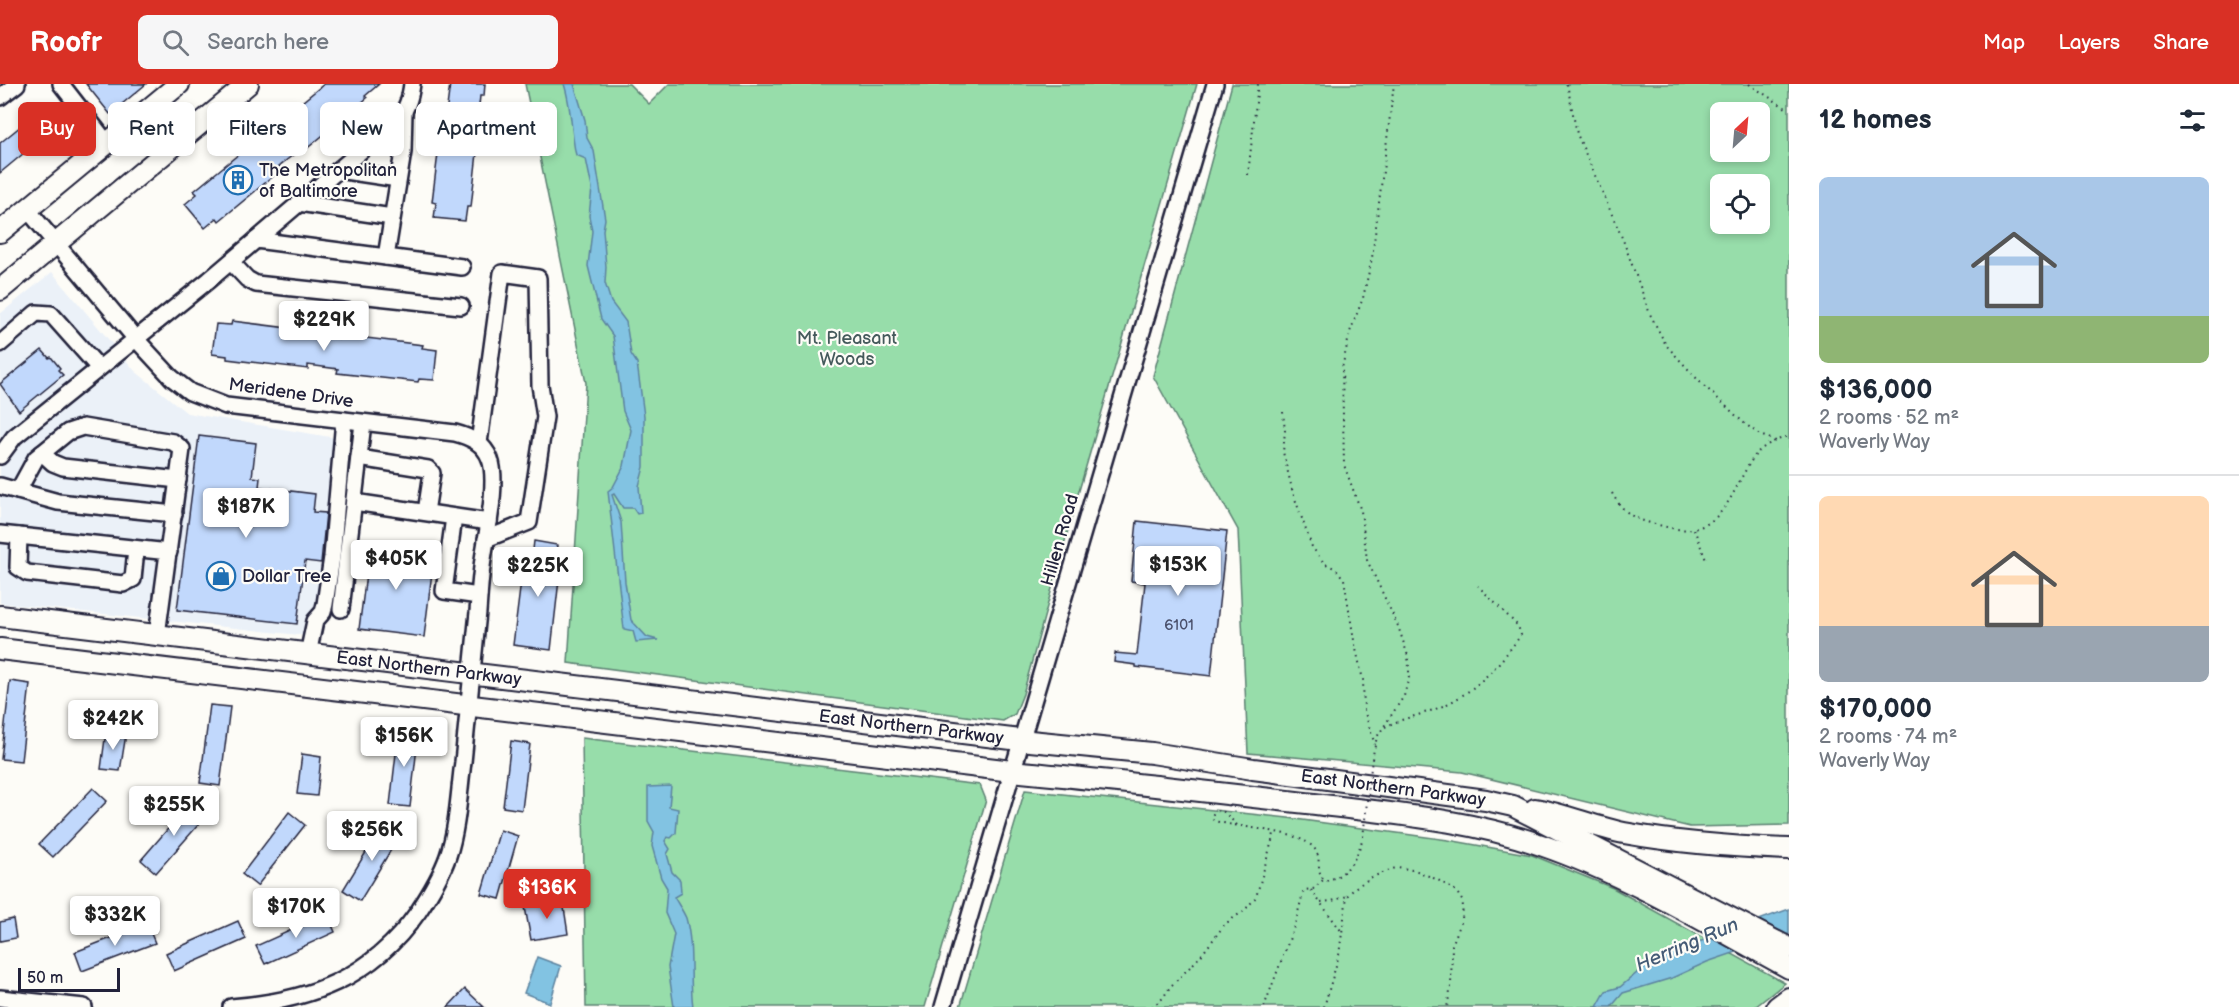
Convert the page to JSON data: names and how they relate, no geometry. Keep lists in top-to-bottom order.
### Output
{
  "streets": {
    "main road": ["East Northern Parkway"],
    "street": ["Meridene Drive", "Hillen Road"]
  },
  "crossings": [
    ["Hillen Road", "East Northern Parkway"]
  ],
  "water": ["Herring Run"],
  "parks": ["Mt. Pleasant Woods"],
  "places": {
    "building": ["The Metropolitan of Baltimore"],
    "shop": ["Dollar Tree"]
  },
  "house_numbers": ["6101"],
  "scale_bar": "50 m",
  "north": "top right",
  "page": {
    "header": "Roofr",
    "search": "Search here",
    "nav": ["Map", "Layers", "Share"],
    "heading": "12 homes",
    "chip": [
      "Buy",
      "Rent",
      "Filters",
      "New",
      "Apartment"
    ],
    "list": [
      {
        "name": "$136,000",
        "note": "2 rooms · 52 m² · Waverly Way"
      },
      {
        "name": "$170,000",
        "note": "2 rooms · 74 m² · Waverly Way"
      }
    ],
    "price": [
      "$229K",
      "$187K",
      "$405K",
      "$153K",
      "$225K",
      "$242K",
      "$156K",
      "$255K",
      "$256K",
      "$136K",
      "$170K",
      "$332K"
    ],
    "scale": "50 m"
  }
}
